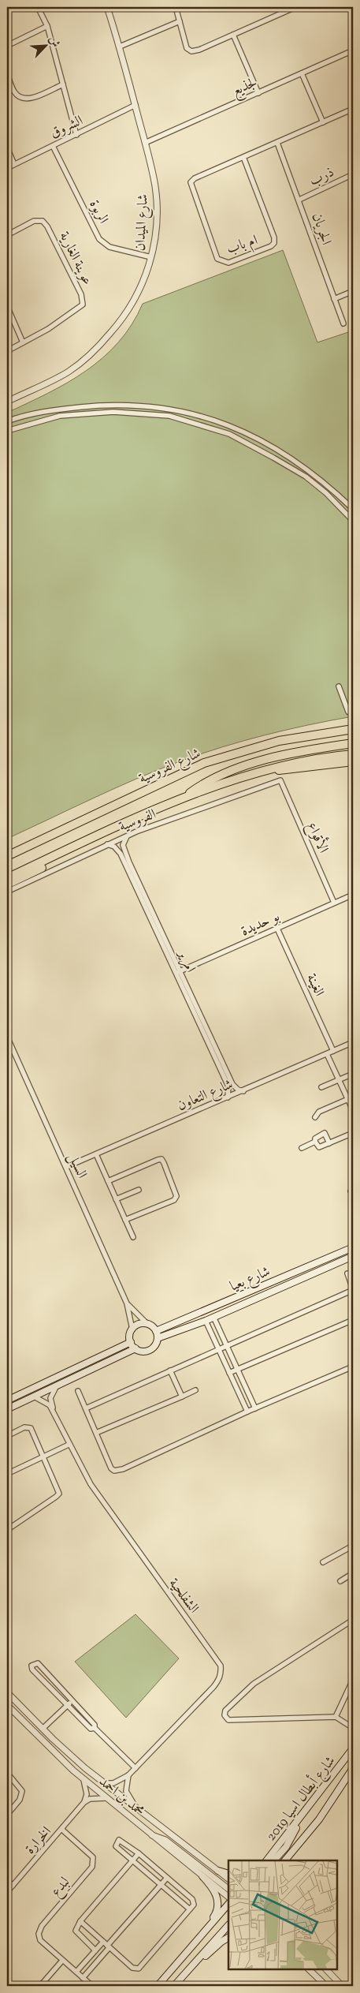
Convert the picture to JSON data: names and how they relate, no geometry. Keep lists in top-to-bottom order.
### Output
{
  "streets": {
    "highway": ["شارع الفروسية"],
    "main road": ["شارع بعيا", "شارع أبطال اسيا 2019"],
    "street": [
      "لجذيع",
      "الشروق",
      "ذرب",
      "الربوة",
      "شارع الميدان",
      "الجريان",
      "ام باب",
      "عوينة الغارية",
      "الفروسية",
      "الأقواع",
      "بو حديدة",
      "امرير",
      "الغينة",
      "شارع التعاون",
      "السيل",
      "الشفلحية",
      "محمد بن احمد",
      "الخرارة",
      "لبدع"
    ]
  },
  "crossings": [
    ["لجذيع", "شارع الميدان"],
    ["الشروق", "الربوة"],
    ["الشروق", "شارع الميدان"],
    ["ذرب", "الجريان"],
    ["الربوة", "شارع الميدان"],
    ["الجريان", "ام باب"],
    ["الفروسية", "الأقواع"],
    ["الفروسية", "امرير"],
    ["الأقواع", "بو حديدة"],
    ["بو حديدة", "امرير"],
    ["بو حديدة", "الغينة"],
    ["امرير", "شارع التعاون"],
    ["الغينة", "شارع التعاون"],
    ["شارع التعاون", "السيل"],
    ["السيل", "شارع بعيا"],
    ["الشفلحية", "محمد بن احمد"],
    ["الخرارة", "لبدع"]
  ],
  "north": "top right"
}
